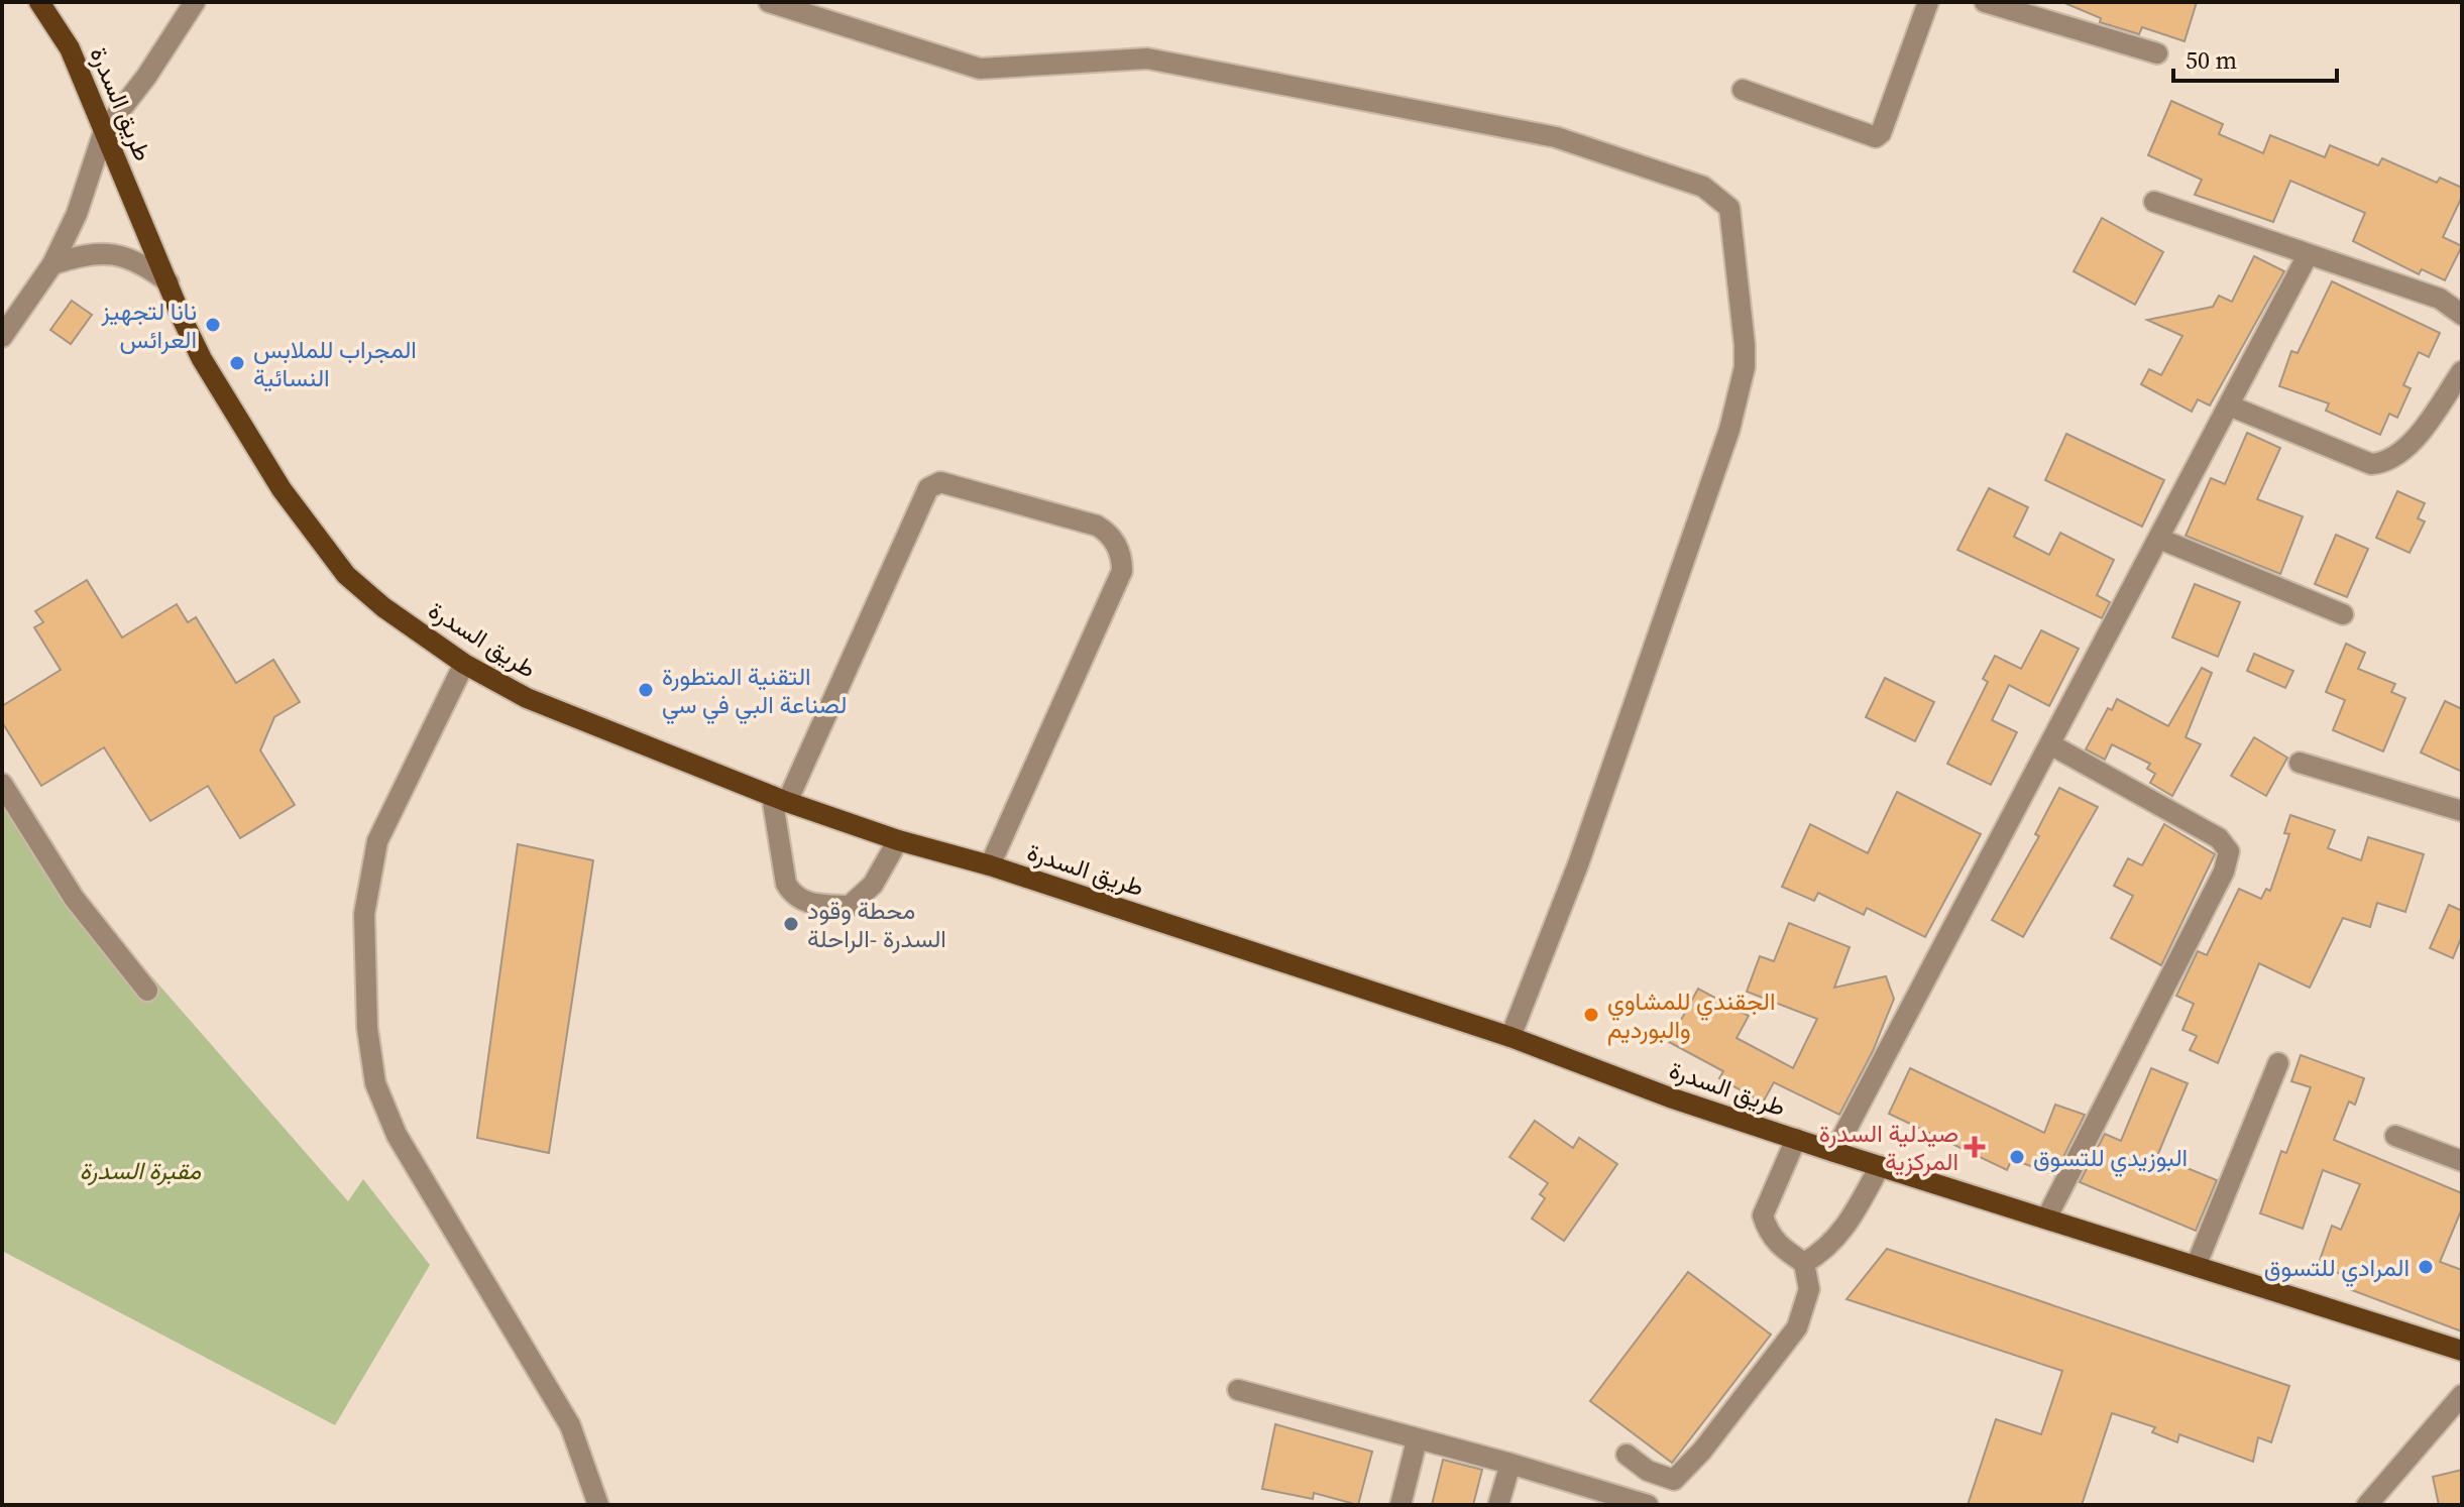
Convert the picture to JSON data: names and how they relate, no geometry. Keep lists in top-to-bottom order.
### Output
{
  "streets": {
    "main road": ["طريق السدرة"]
  },
  "parks": ["مقبرة السدرة"],
  "places": {
    "other": [
      "نانا لتجهيز العرائس",
      "المجراب للملابس النسائية",
      "التقنية المتطورة لصناعة البي في سي",
      "محطة وقود السدرة -الراحلة",
      "الجقندي للمشاوي والبورديم",
      "البوزيدي للتسوق",
      "المرادي للتسوق"
    ],
    "health": ["صيدلية السدرة المركزية"]
  },
  "scale_bar": "50 m"
}
